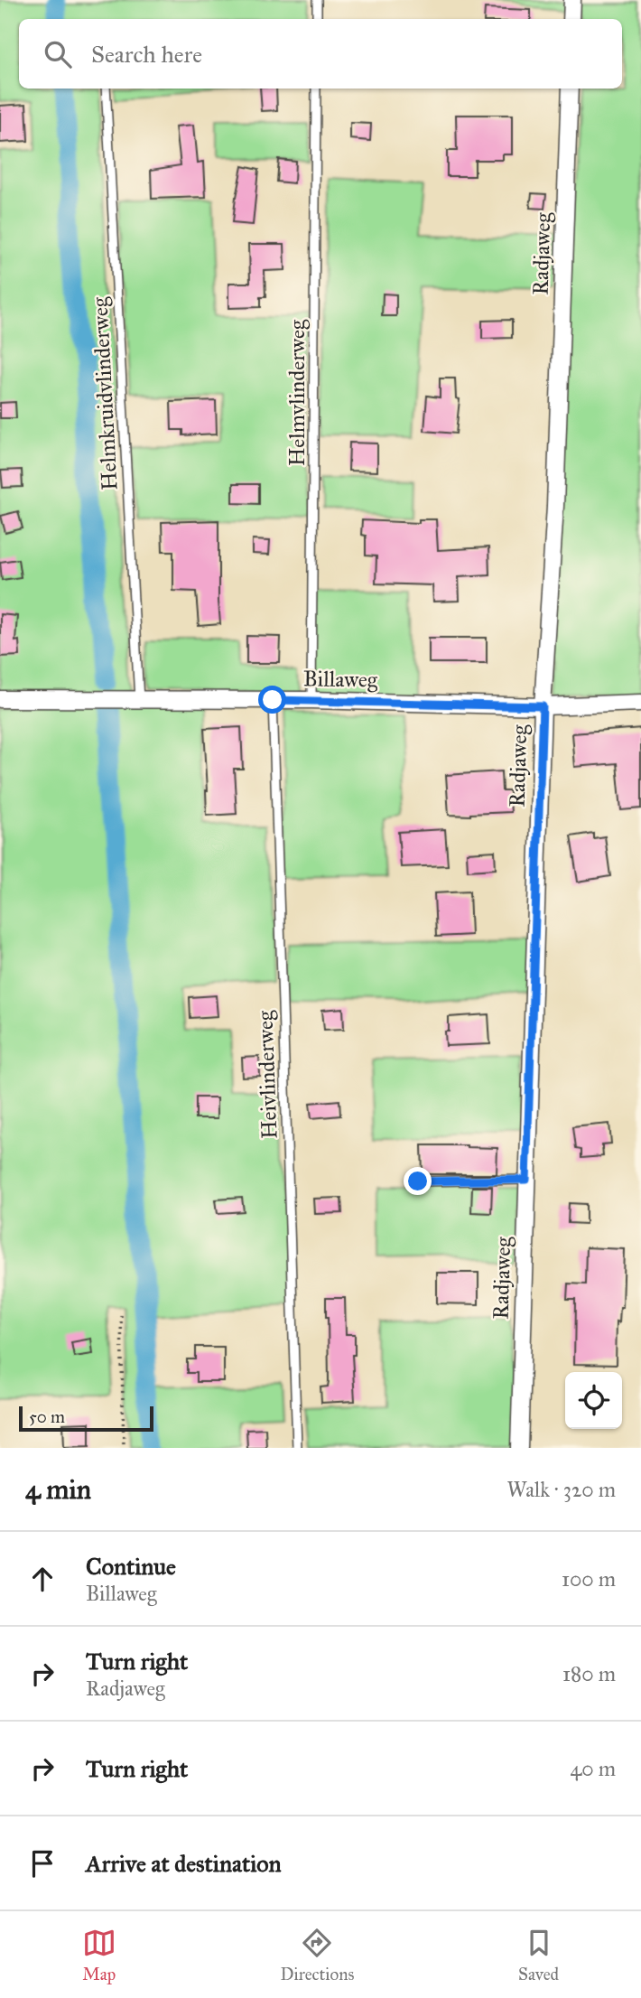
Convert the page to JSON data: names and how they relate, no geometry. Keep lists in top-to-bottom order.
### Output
{
  "streets": {
    "street": ["Radjaweg", "Billaweg"],
    "lane": ["Helmvlinderweg", "Helmkruidvlinderweg", "Heivlinderweg"]
  },
  "crossings": [
    ["Radjaweg", "Billaweg"],
    ["Helmvlinderweg", "Billaweg"],
    ["Helmkruidvlinderweg", "Billaweg"],
    ["Billaweg", "Heivlinderweg"]
  ],
  "scale_bar": "50 m",
  "page": {
    "search": "Search here",
    "scale": "50 m",
    "heading": ["4 min", "Walk · 320 m"],
    "list": [
      ["Continue", "Billaweg", "100 m"],
      ["Turn right", "Radjaweg", "180 m"],
      ["Turn right", "40 m"],
      "Arrive at destination"
    ],
    "nav": ["Map", "Directions", "Saved"]
  }
}
